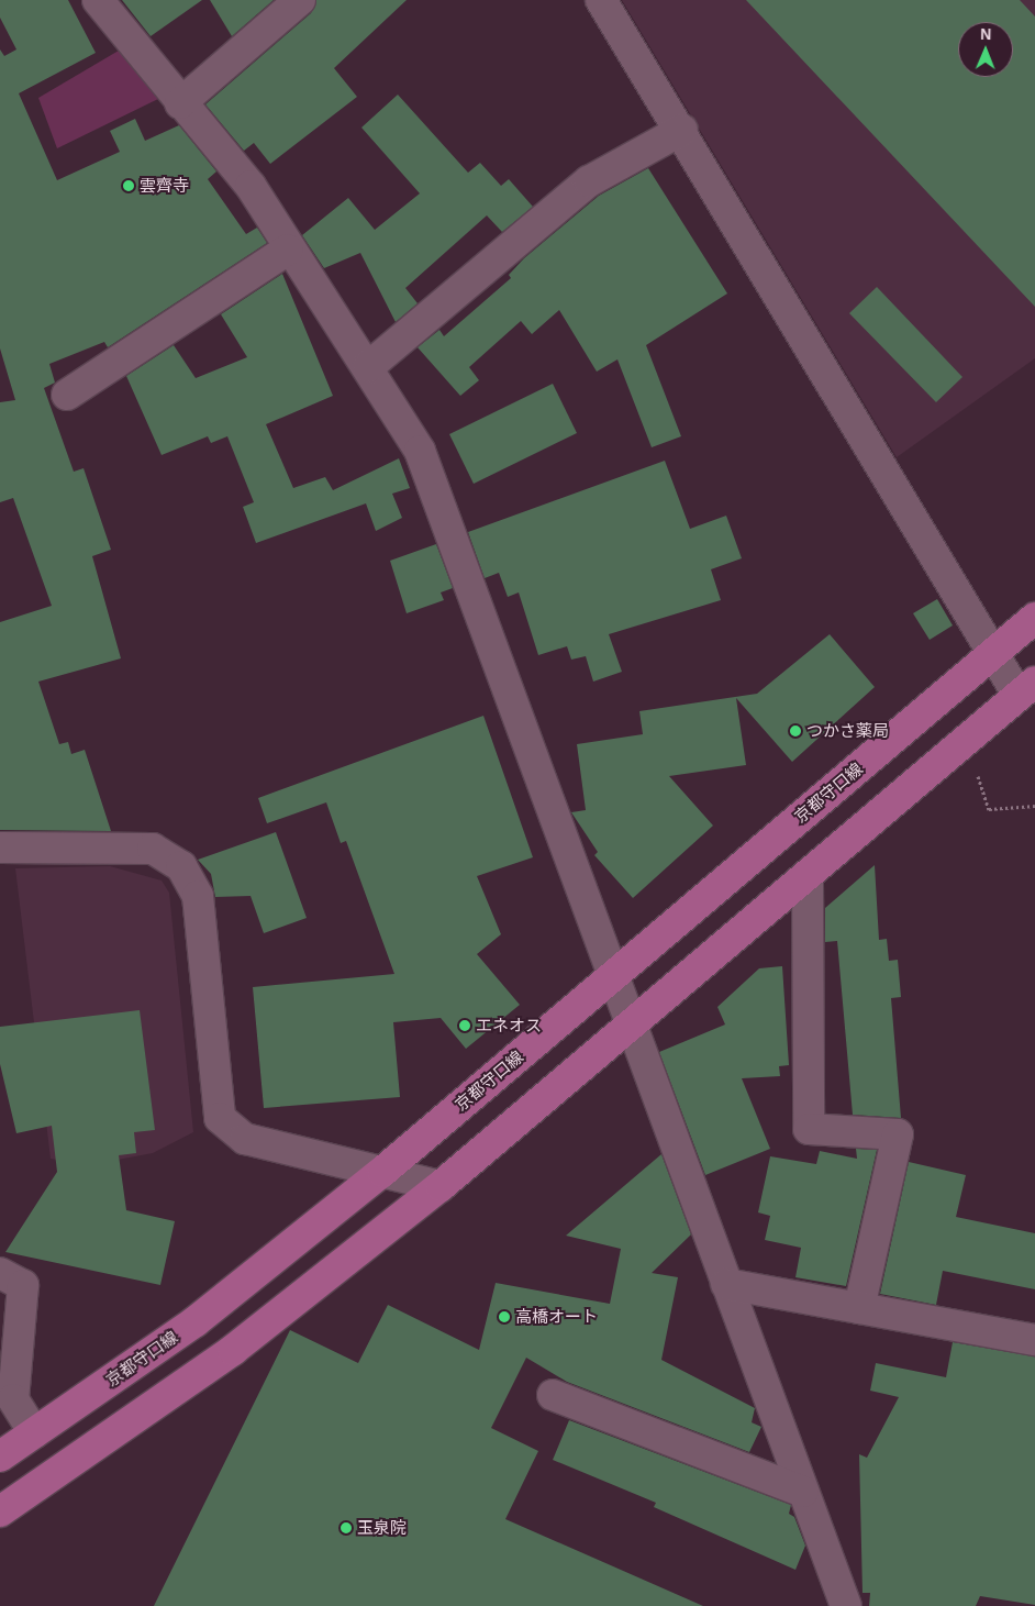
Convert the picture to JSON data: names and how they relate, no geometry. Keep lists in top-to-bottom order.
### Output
{
  "streets": {
    "main road": ["京都守口線"]
  },
  "places": [
    "雲齊寺",
    "つかさ薬局",
    "エネオス",
    "高橋オート",
    "玉泉院"
  ],
  "north": "top"
}
